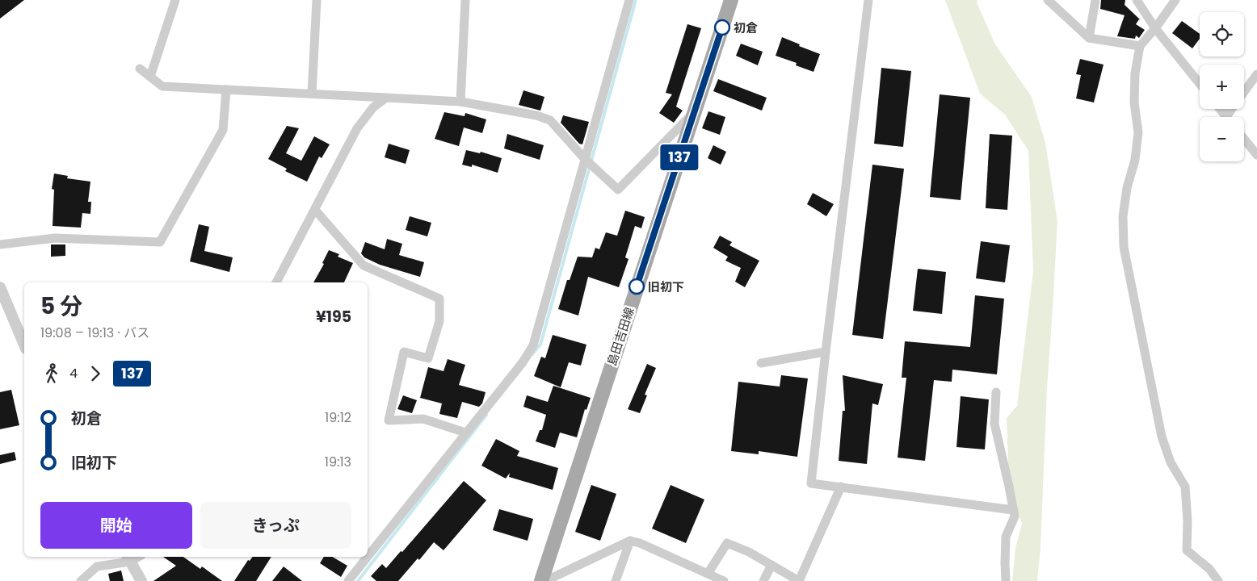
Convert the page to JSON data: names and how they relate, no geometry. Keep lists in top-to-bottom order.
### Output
{
  "streets": {
    "main road": ["島田吉田線"]
  },
  "places": ["初倉", "旧初下"],
  "lines": ["bus line 137"],
  "page": {
    "on_map": "137",
    "map_buttons": ["+", "−"],
    "heading": ["5 分", "19:08 – 19:13 · バス", "¥195"],
    "legs": ["4", "137"],
    "list": [
      {
        "name": "初倉",
        "value": "19:12"
      },
      {
        "name": "旧初下",
        "value": "19:13"
      }
    ],
    "buttons": ["開始", "きっぷ"]
  }
}
